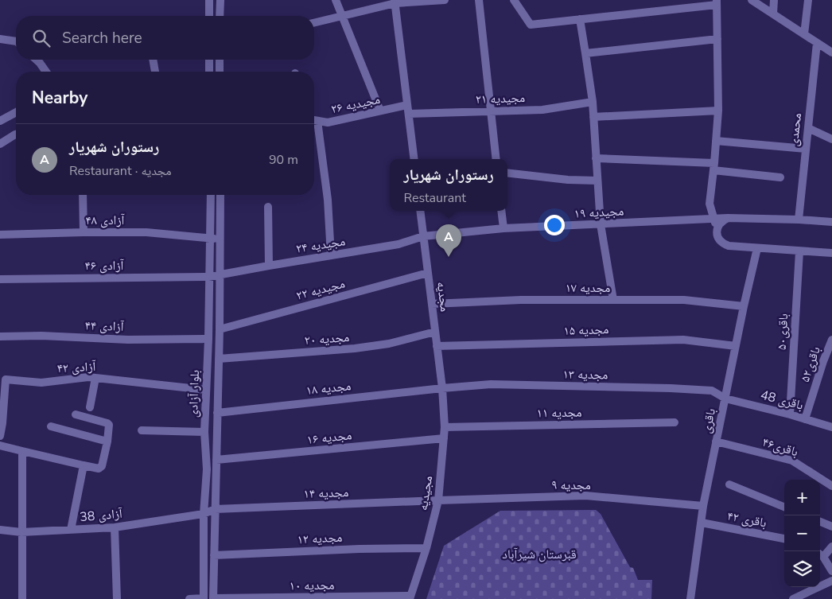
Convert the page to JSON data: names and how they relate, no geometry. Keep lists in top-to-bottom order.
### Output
{
  "streets": {
    "street": [
      "مجیدیه ۲۱",
      "مجیدیه ۲۶",
      "محمدی",
      "مجیدیه ۱۹",
      "آزادی ۴۸",
      "مجیدیه ۲۴",
      "آزادی ۴۶",
      "مجدیه ۱۷",
      "مجیدیه ۲۲",
      "مجدیه",
      "آزادی ۴۴",
      "مجدیه ۱۵",
      "باقری۵۰",
      "مجدیه ۲۰",
      "باقری۵۲",
      "آزادی ۴۲",
      "مجدیه ۱۳",
      "مجدیه ۱۸",
      "بلوار آزادی",
      "باقری 48",
      "مجدیه ۱۱",
      "باقری",
      "مجدیه ۱۶",
      "باقری۴۶",
      "مجدیه ۹",
      "مجدیه ۱۴",
      "مجیدیه",
      "آزادی 38",
      "باقری ۴۲",
      "مجدیه ۱۲",
      "مجدیه ۱۰"
    ]
  },
  "crossings": [
    ["محمدی", "مجیدیه ۱۹"],
    ["مجیدیه ۱۹", "مجیدیه ۲۴"],
    ["مجیدیه ۱۹", "مجدیه"],
    ["آزادی ۴۸", "بلوار آزادی"],
    ["مجیدیه ۲۴", "آزادی ۴۶"],
    ["مجیدیه ۲۴", "مجدیه"],
    ["مجیدیه ۲۴", "بلوار آزادی"],
    ["آزادی ۴۶", "بلوار آزادی"],
    ["مجدیه ۱۷", "مجدیه"],
    ["مجدیه ۱۷", "باقری"],
    ["مجیدیه ۲۲", "مجدیه"],
    ["مجیدیه ۲۲", "بلوار آزادی"],
    ["مجدیه", "مجدیه ۱۵"],
    ["مجدیه", "مجدیه ۲۰"],
    ["مجدیه", "مجدیه ۱۳"],
    ["مجدیه", "مجدیه ۱۸"],
    ["مجدیه", "مجیدیه"],
    ["آزادی ۴۴", "بلوار آزادی"],
    ["مجدیه ۱۵", "باقری"],
    ["باقری۵۰", "باقری 48"],
    ["مجدیه ۲۰", "بلوار آزادی"],
    ["باقری۵۲", "باقری 48"],
    ["آزادی ۴۲", "بلوار آزادی"],
    ["مجدیه ۱۳", "مجدیه ۱۸"],
    ["مجدیه ۱۳", "باقری 48"],
    ["مجدیه ۱۳", "باقری"],
    ["مجدیه ۱۳", "مجیدیه"],
    ["مجدیه ۱۸", "بلوار آزادی"],
    ["مجدیه ۱۸", "مجیدیه"],
    ["بلوار آزادی", "مجدیه ۱۶"],
    ["بلوار آزادی", "مجدیه ۱۴"],
    ["بلوار آزادی", "آزادی 38"],
    ["بلوار آزادی", "مجدیه ۱۲"],
    ["بلوار آزادی", "مجدیه ۱۰"],
    ["باقری 48", "باقری"],
    ["مجدیه ۱۱", "مجیدیه"],
    ["باقری", "باقری۴۶"],
    ["باقری", "مجدیه ۹"],
    ["باقری", "باقری ۴۲"],
    ["مجدیه ۱۶", "مجیدیه"],
    ["مجدیه ۹", "مجدیه ۱۴"],
    ["مجدیه ۹", "مجیدیه"],
    ["مجدیه ۱۴", "مجیدیه"],
    ["مجدیه ۱۴", "آزادی 38"],
    ["مجیدیه", "مجدیه ۱۲"],
    ["مجیدیه", "مجدیه ۱۰"]
  ],
  "parks": ["قبرستان شیرآباد"],
  "page": {
    "search": "Search here",
    "heading": "Nearby",
    "list": [
      {
        "mark": "A",
        "name": "رستوران شهریار",
        "note": "Restaurant · مجدیه",
        "value": "90 m"
      }
    ],
    "popup": ["رستوران شهریار", "Restaurant"],
    "pins": "A",
    "map_buttons": ["+", "−"]
  }
}
